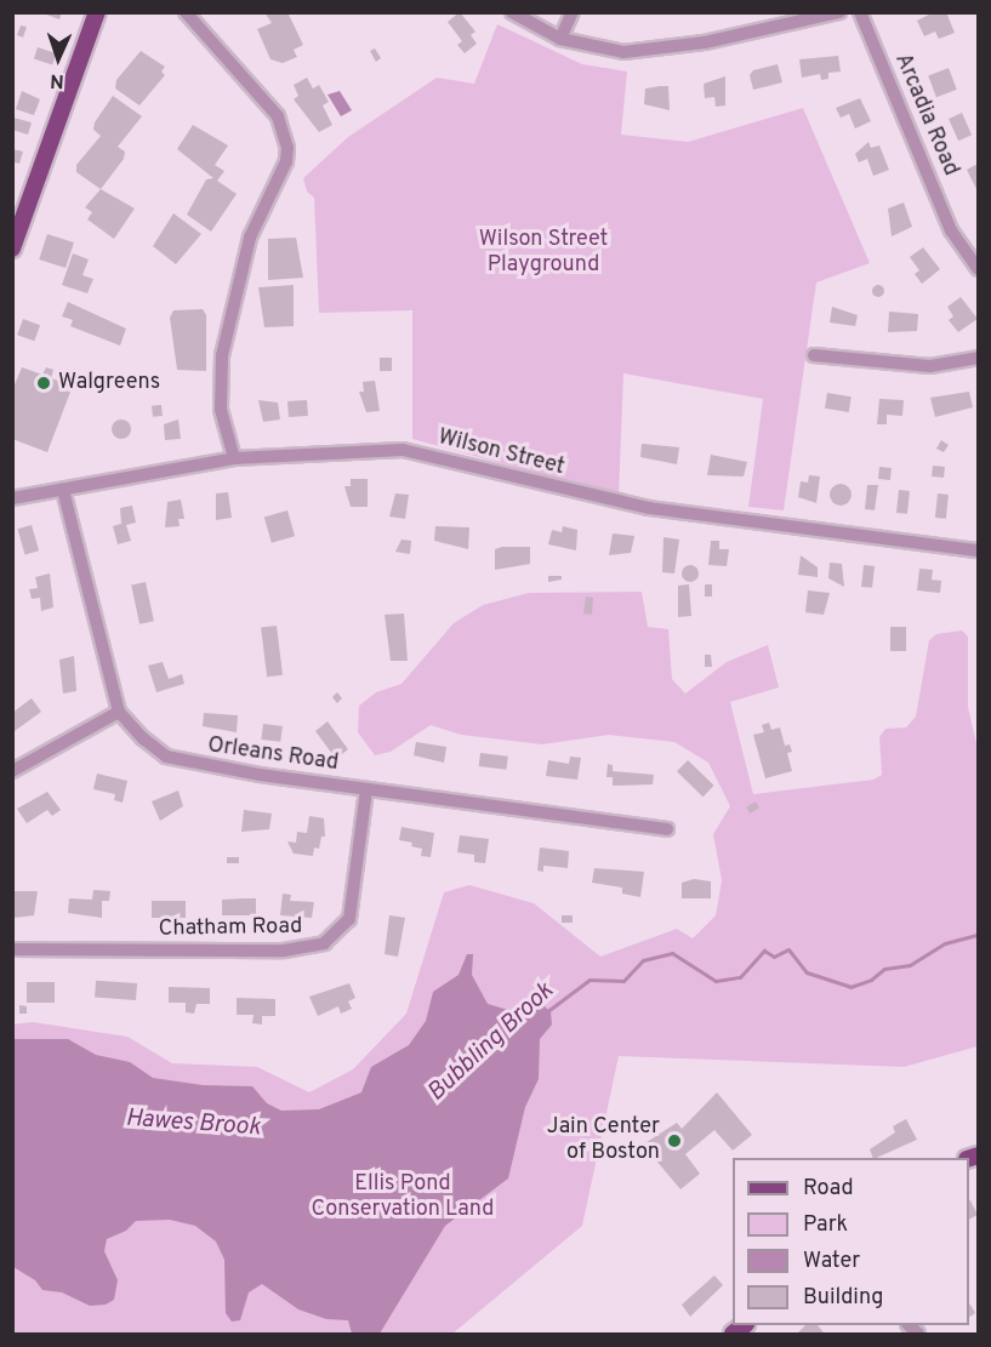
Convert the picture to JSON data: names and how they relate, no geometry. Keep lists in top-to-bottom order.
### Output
{
  "streets": {
    "street": [
      "Arcadia Road",
      "Wilson Street",
      "Orleans Road",
      "Chatham Road"
    ]
  },
  "crossings": [
    ["Wilson Street", "Orleans Road"],
    ["Orleans Road", "Chatham Road"]
  ],
  "water": ["Bubbling Brook", "Hawes Brook"],
  "parks": ["Wilson Street Playground", "Ellis Pond Conservation Land"],
  "places": ["Walgreens", "Jain Center of Boston"],
  "legend": [
    "Road",
    "Park",
    "Water",
    "Building"
  ],
  "north": "bottom"
}
